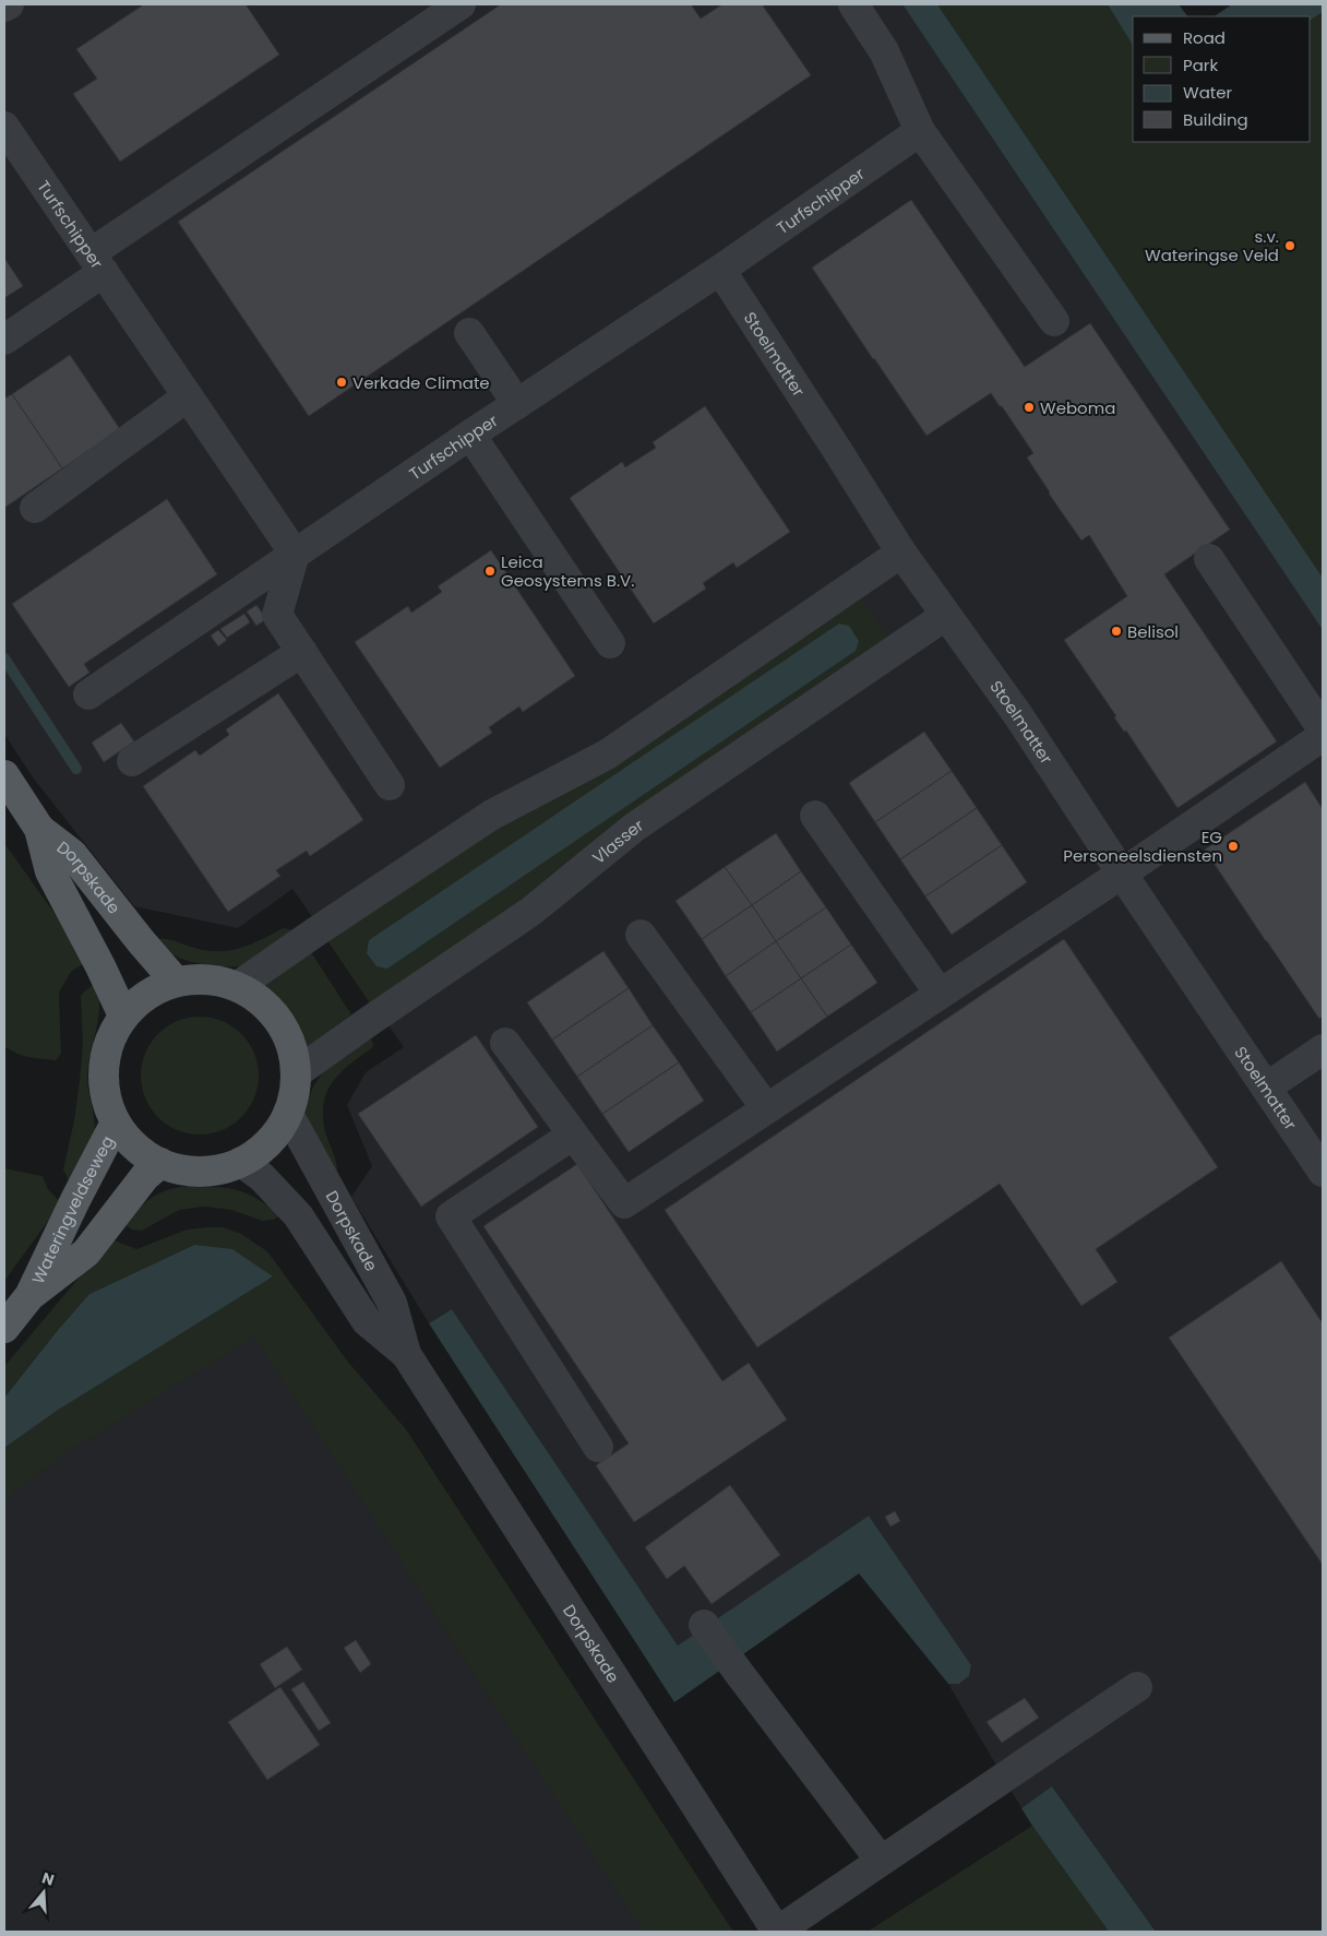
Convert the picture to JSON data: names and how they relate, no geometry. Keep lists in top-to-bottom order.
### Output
{
  "streets": {
    "main road": ["Dorpskade", "Wateringveldseweg"],
    "street": ["Turfschipper", "Stoelmatter", "Vlasser"]
  },
  "crossings": [
    ["Turfschipper", "Stoelmatter"],
    ["Stoelmatter", "Vlasser"],
    ["Vlasser", "Dorpskade"],
    ["Vlasser", "Wateringveldseweg"],
    ["Dorpskade", "Wateringveldseweg"]
  ],
  "places": [
    "s.v. Wateringse Veld",
    "Verkade Climate",
    "Weboma",
    "Leica Geosystems B.V.",
    "Belisol",
    "EG Personeelsdiensten"
  ],
  "legend": [
    "Road",
    "Park",
    "Water",
    "Building"
  ],
  "north": "top"
}
